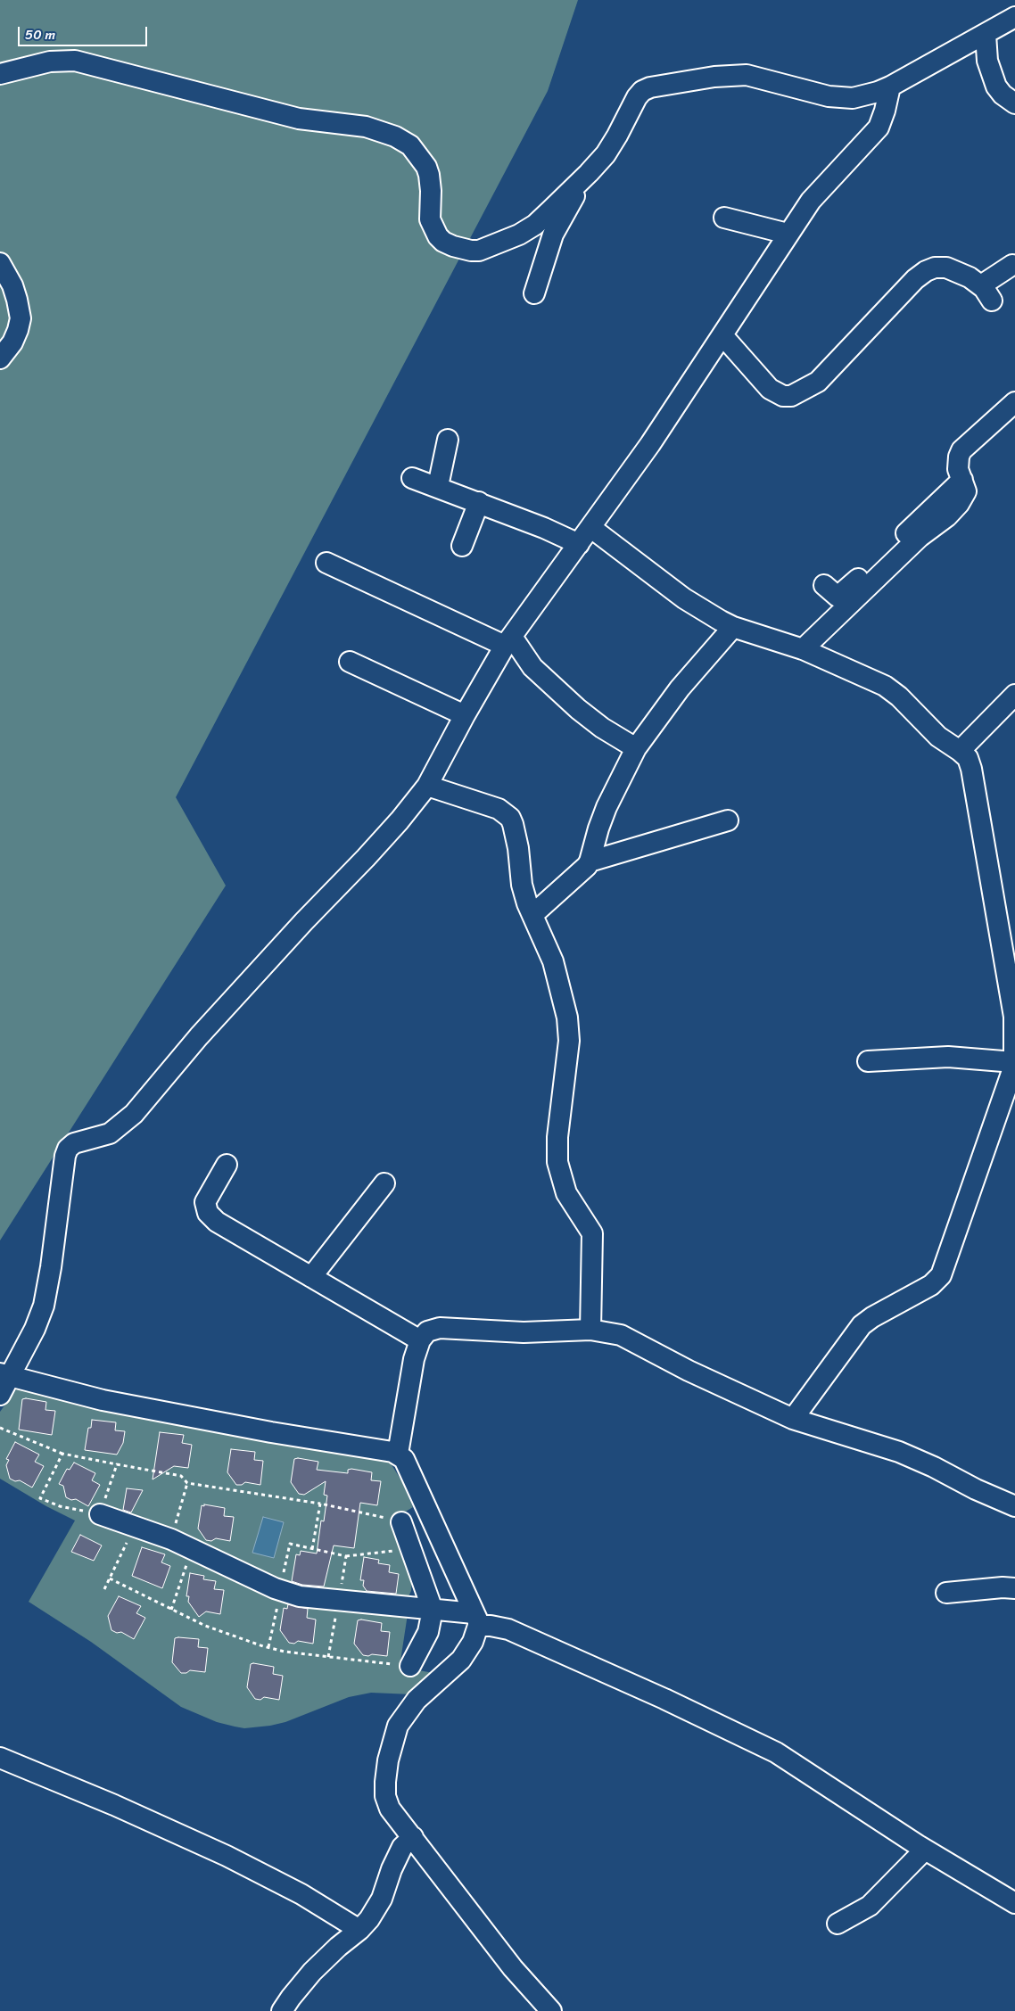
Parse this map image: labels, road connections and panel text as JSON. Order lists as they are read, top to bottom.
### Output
{
  "scale_bar": "50 m"
}
